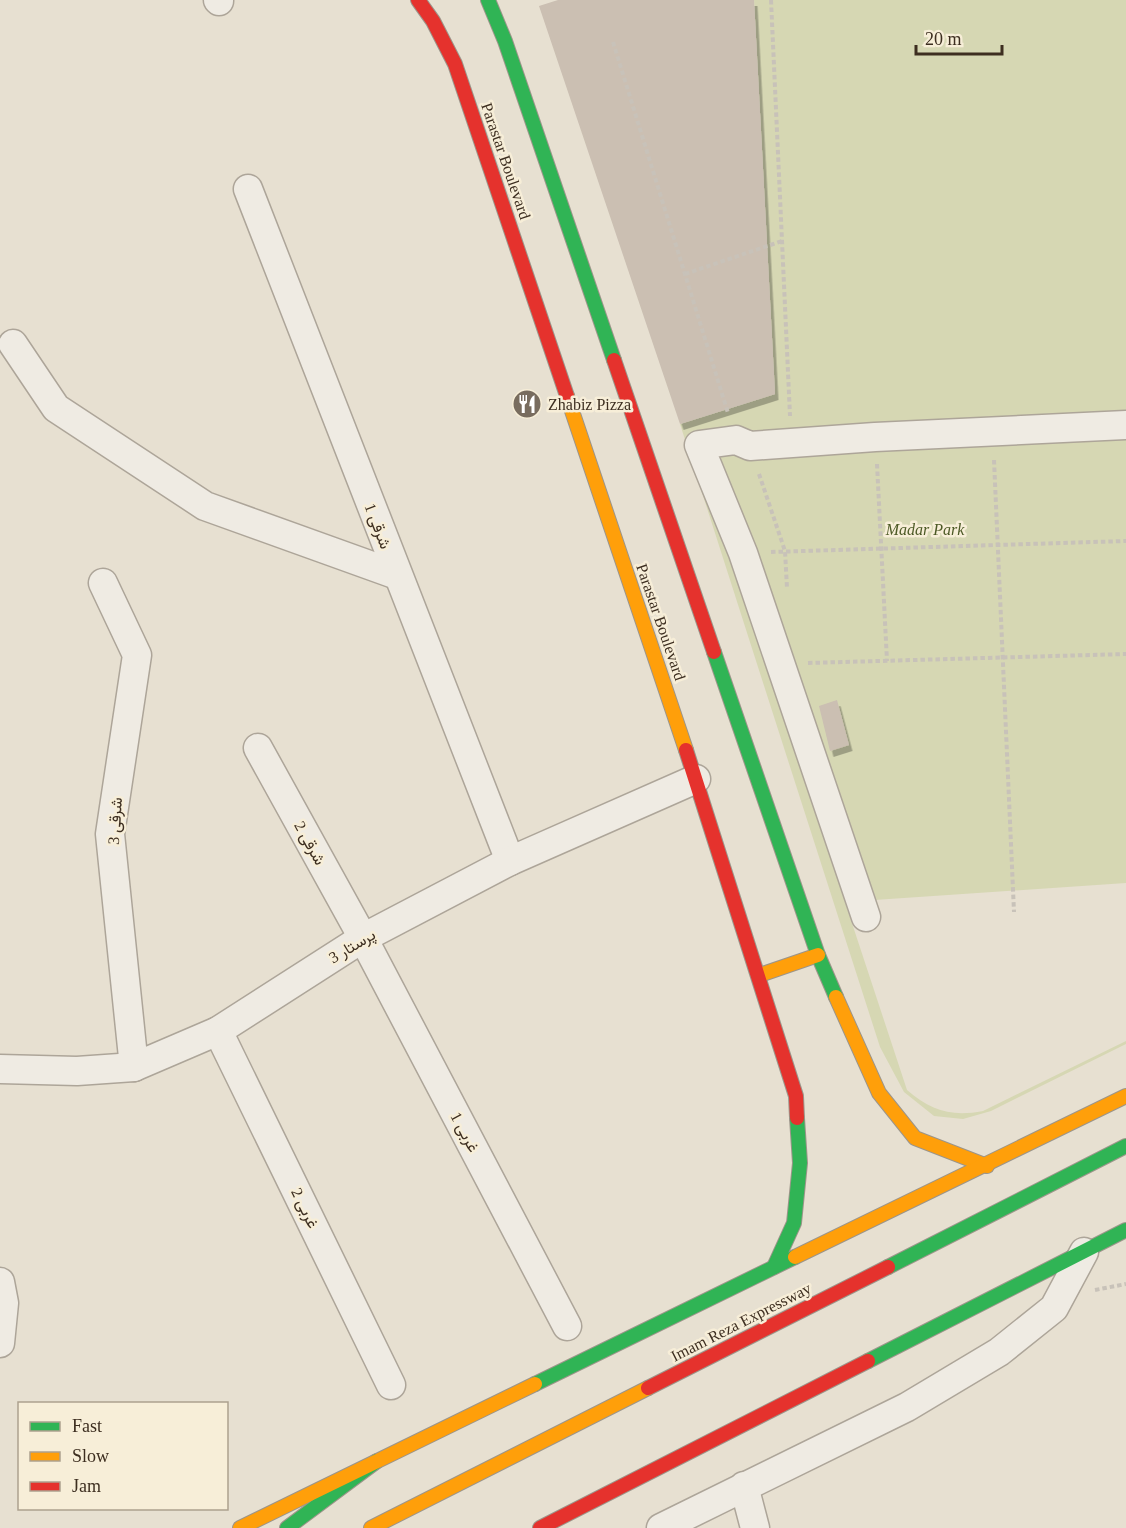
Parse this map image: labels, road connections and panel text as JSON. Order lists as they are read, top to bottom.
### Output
{
  "streets": {
    "main road": ["Parastar Boulevard", "Imam Reza Expressway"],
    "street": [
      "شرقی 1",
      "شرقی 3",
      "شرقی 2",
      "پرستار 3",
      "غربی 1",
      "غربی 2"
    ]
  },
  "crossings": [
    ["Parastar Boulevard", "پرستار 3"],
    ["شرقی 1", "پرستار 3"],
    ["شرقی 3", "پرستار 3"],
    ["شرقی 2", "پرستار 3"],
    ["شرقی 2", "غربی 1"],
    ["پرستار 3", "غربی 1"],
    ["پرستار 3", "غربی 2"]
  ],
  "parks": ["Madar Park"],
  "places": {
    "restaurant": ["Zhabiz Pizza"]
  },
  "legend": ["Fast", "Slow", "Jam"],
  "scale_bar": "20 m"
}
